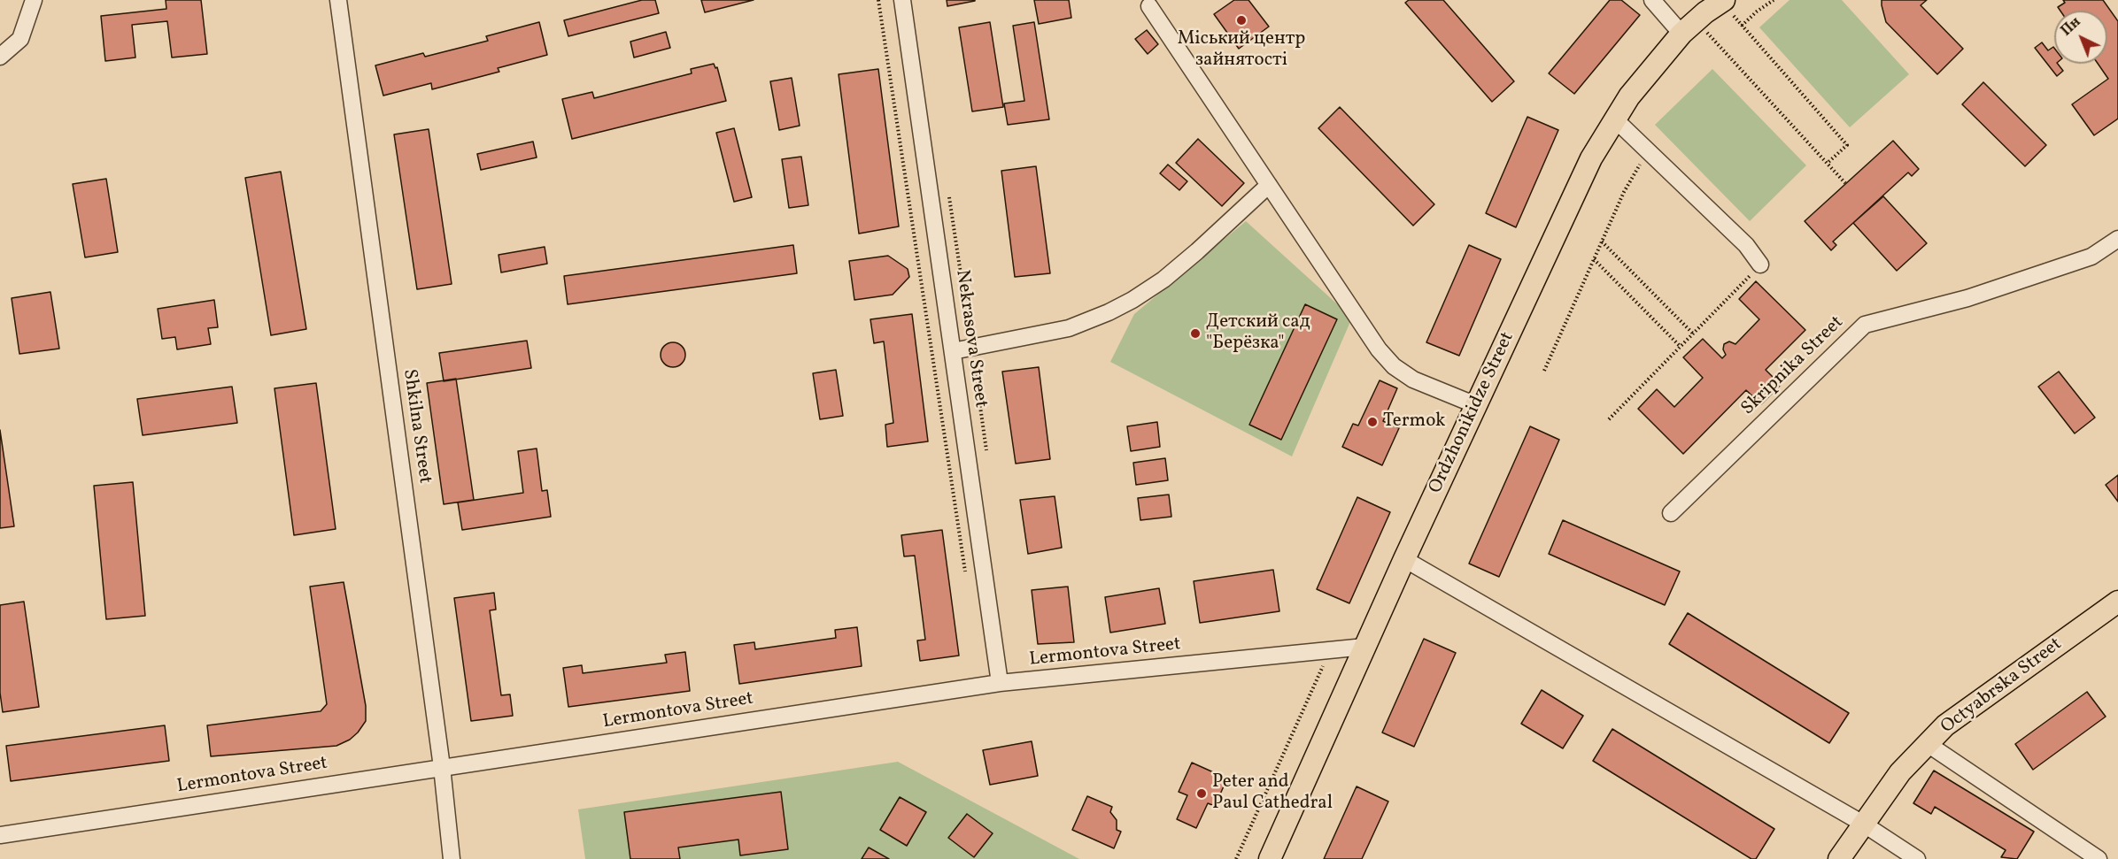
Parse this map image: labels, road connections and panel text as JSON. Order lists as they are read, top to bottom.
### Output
{
  "streets": {
    "main road": ["Ordzhonikidze Street", "Octyabrska Street"],
    "street": [
      "Nekrasova Street",
      "Skripnika Street",
      "Shkilna Street",
      "Lermontova Street"
    ]
  },
  "crossings": [
    ["Nekrasova Street", "Lermontova Street"],
    ["Ordzhonikidze Street", "Lermontova Street"],
    ["Shkilna Street", "Lermontova Street"]
  ],
  "places": [
    "Міський центр зайнятості",
    "Детский сад \"Берёзка\"",
    "Termok",
    "Peter and Paul Cathedral"
  ],
  "north": "top left"
}
